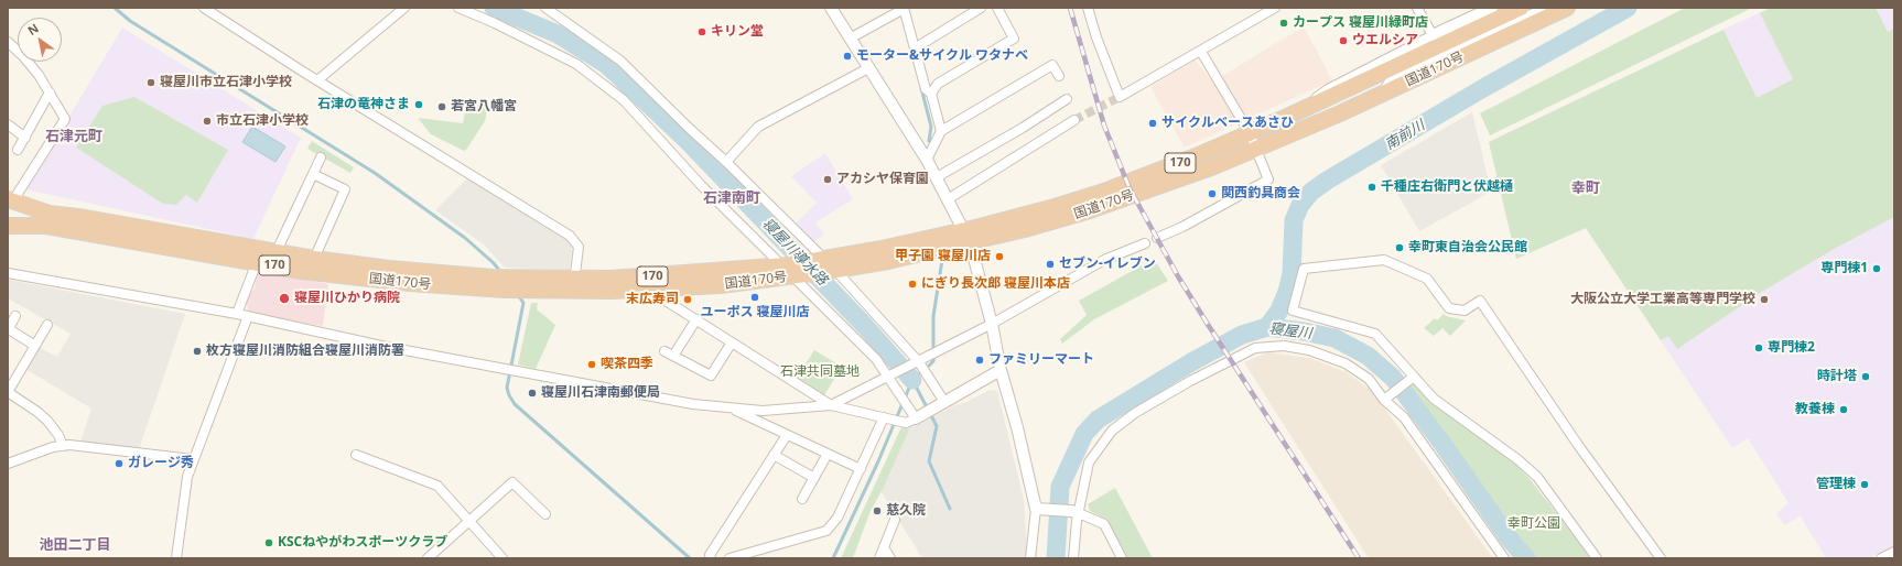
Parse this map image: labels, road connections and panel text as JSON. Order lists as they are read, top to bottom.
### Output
{
  "streets": {
    "highway": ["国道170号", "170"]
  },
  "districts": [
    "石津元町",
    "幸町",
    "石津南町",
    "池田二丁目"
  ],
  "water": ["南前川", "寝屋川導水路", "寝屋川"],
  "parks": ["石津共同墓地", "幸町公園"],
  "places": [
    "カープス 寝屋川緑町店",
    "キリン堂",
    "ウエルシア",
    "モーター&サイクル ワタナベ",
    "寝屋川市立石津小学校",
    "石津の竜神さま",
    "若宮八幡宮",
    "市立石津小学校",
    "サイクルベースあさひ",
    "アカシヤ保育園",
    "千種庄右衛門と伏越樋",
    "関西釣具商会",
    "幸町東自治会公民館",
    "甲子園 寝屋川店",
    "セブン-イレブン",
    "専門棟1",
    "にぎり長次郎 寝屋川本店",
    "ユーポス 寝屋川店",
    "寝屋川ひかり病院",
    "末広寿司",
    "大阪公立大学工業高等専門学校",
    "専門棟2",
    "枚方寝屋川消防組合寝屋川消防署",
    "ファミリーマート",
    "喫茶四季",
    "時計塔",
    "寝屋川石津南郵便局",
    "教養棟",
    "ガレージ秀",
    "管理棟",
    "慈久院",
    "KSCねやがわスポーツクラブ"
  ],
  "north": "top left"
}
